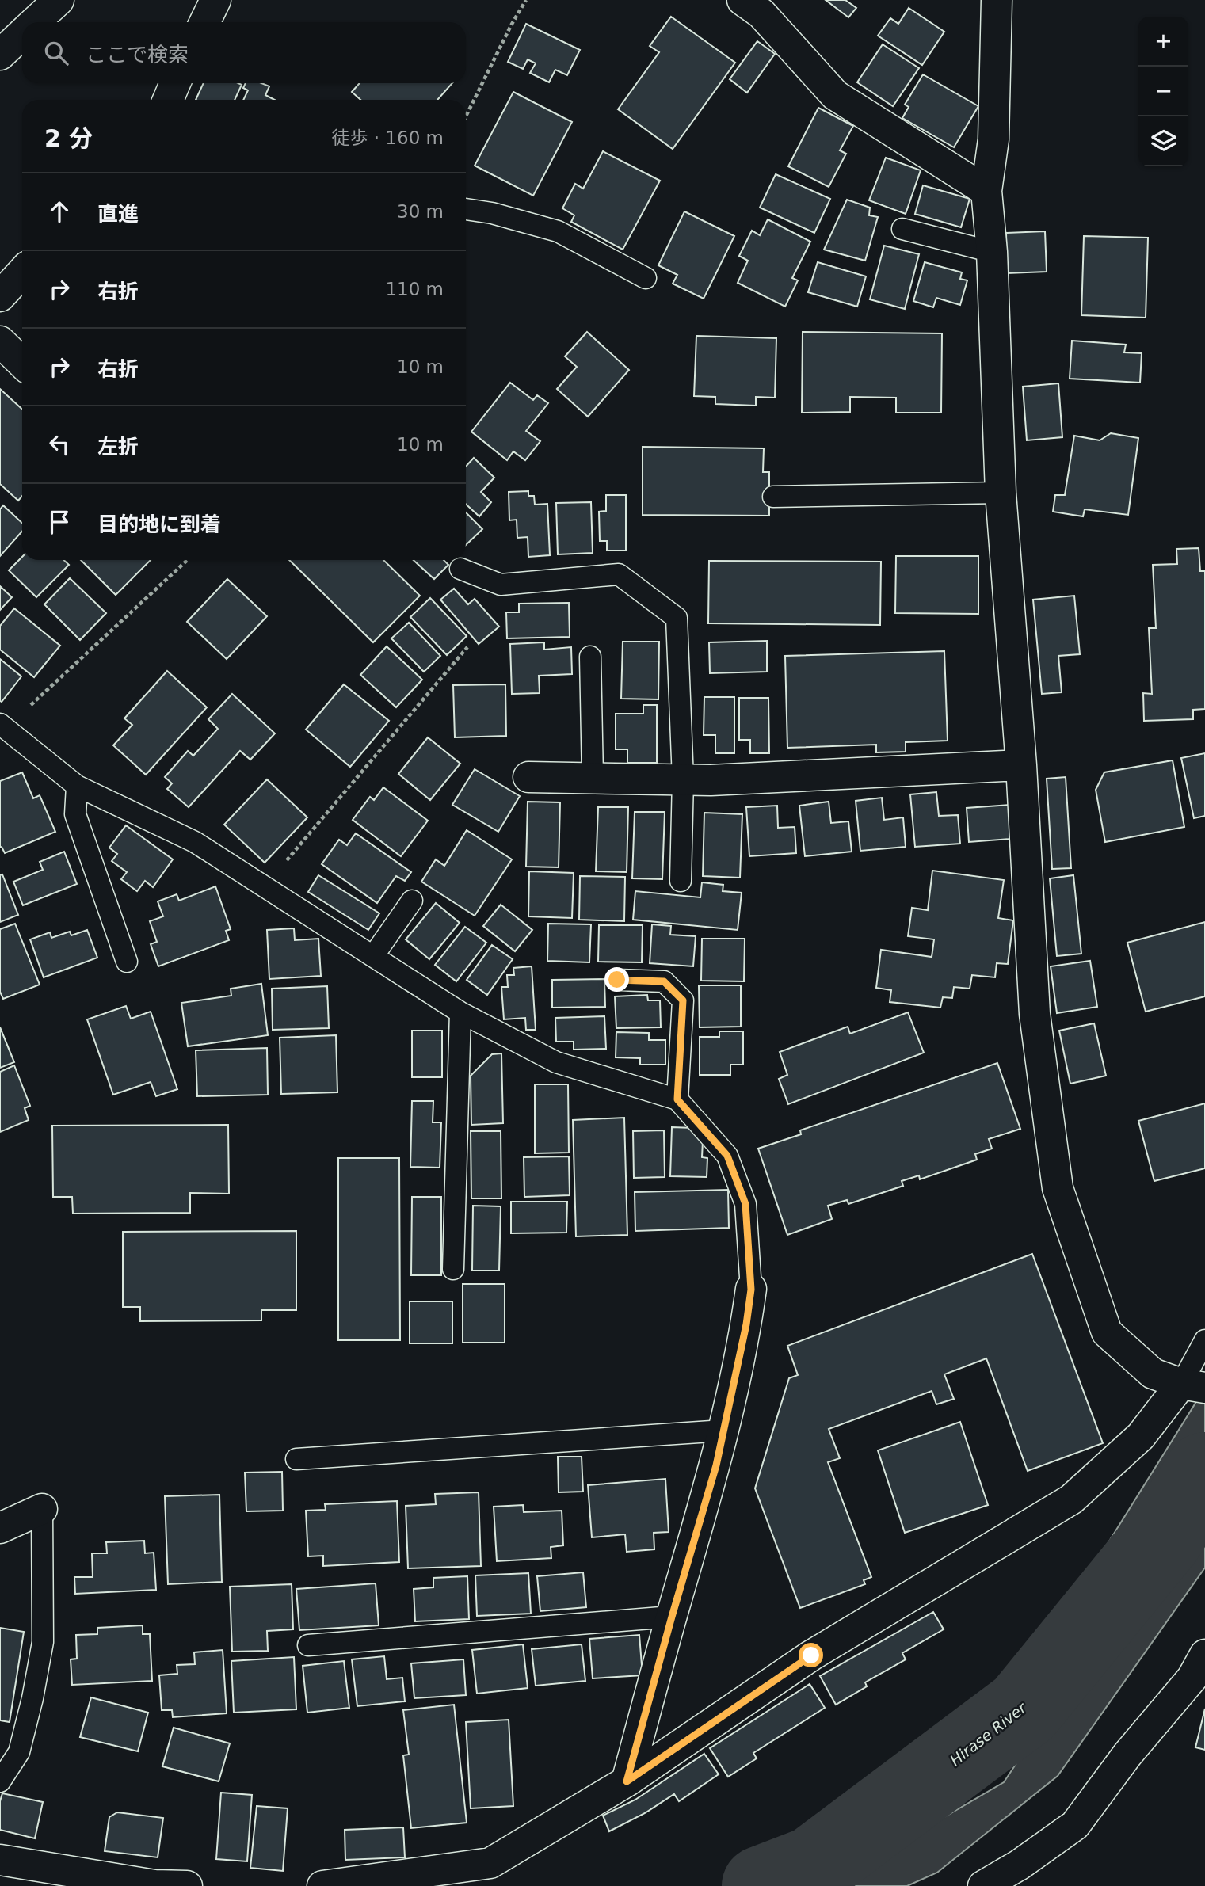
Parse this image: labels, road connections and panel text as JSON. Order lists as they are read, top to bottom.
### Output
{
  "water": ["Hirase River"],
  "page": {
    "map_buttons": ["+", "−"],
    "search": "ここで検索",
    "heading": ["2 分", "徒歩 · 160 m"],
    "list": [
      ["直進", "30 m"],
      ["右折", "110 m"],
      ["右折", "10 m"],
      ["左折", "10 m"],
      "目的地に到着"
    ]
  }
}
